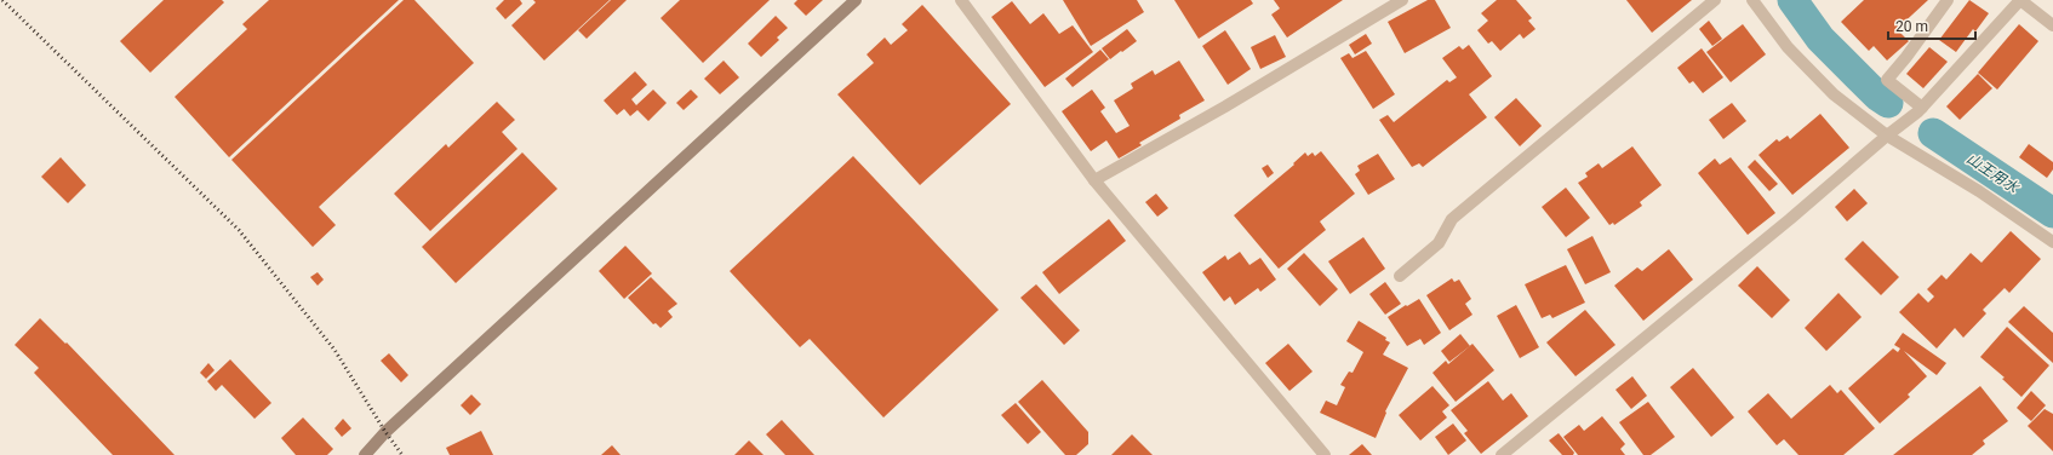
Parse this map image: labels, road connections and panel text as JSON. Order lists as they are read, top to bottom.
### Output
{
  "water": ["山王用水"],
  "scale_bar": "20 m"
}
